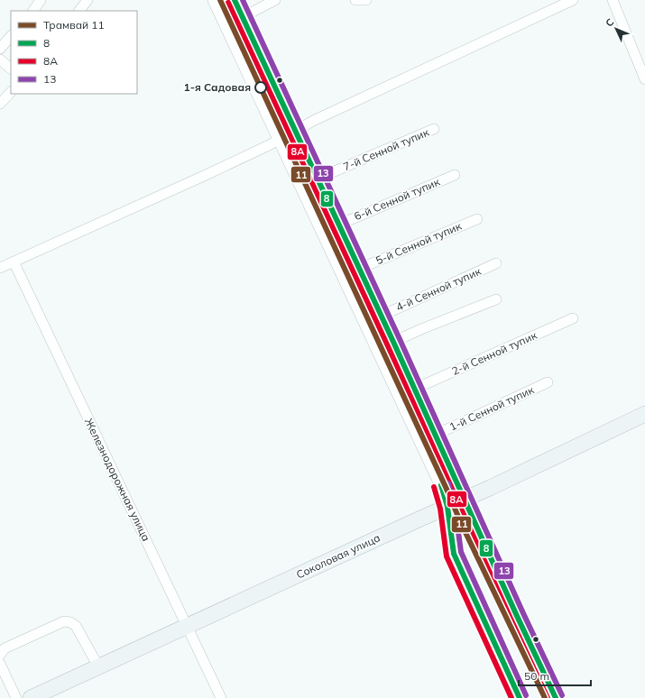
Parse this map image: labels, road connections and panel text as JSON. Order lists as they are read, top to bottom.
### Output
{
  "streets": {
    "main road": ["Соколовая улица"],
    "street": [
      "7-й Сенной тупик",
      "6-й Сенной тупик",
      "5-й Сенной тупик",
      "4-й Сенной тупик",
      "2-й Сенной тупик",
      "1-й Сенной тупик",
      "Железнодорожная улица"
    ]
  },
  "crossings": [
    ["Железнодорожная улица", "Соколовая улица"]
  ],
  "places": ["1-я Садовая"],
  "lines": [
    "tram line 11",
    "transit line 8",
    "transit line 13",
    "transit line 8А"
  ],
  "legend": [
    "Трамвай 11",
    "8",
    "8А",
    "13"
  ],
  "scale_bar": "50 m",
  "north": "top left"
}
